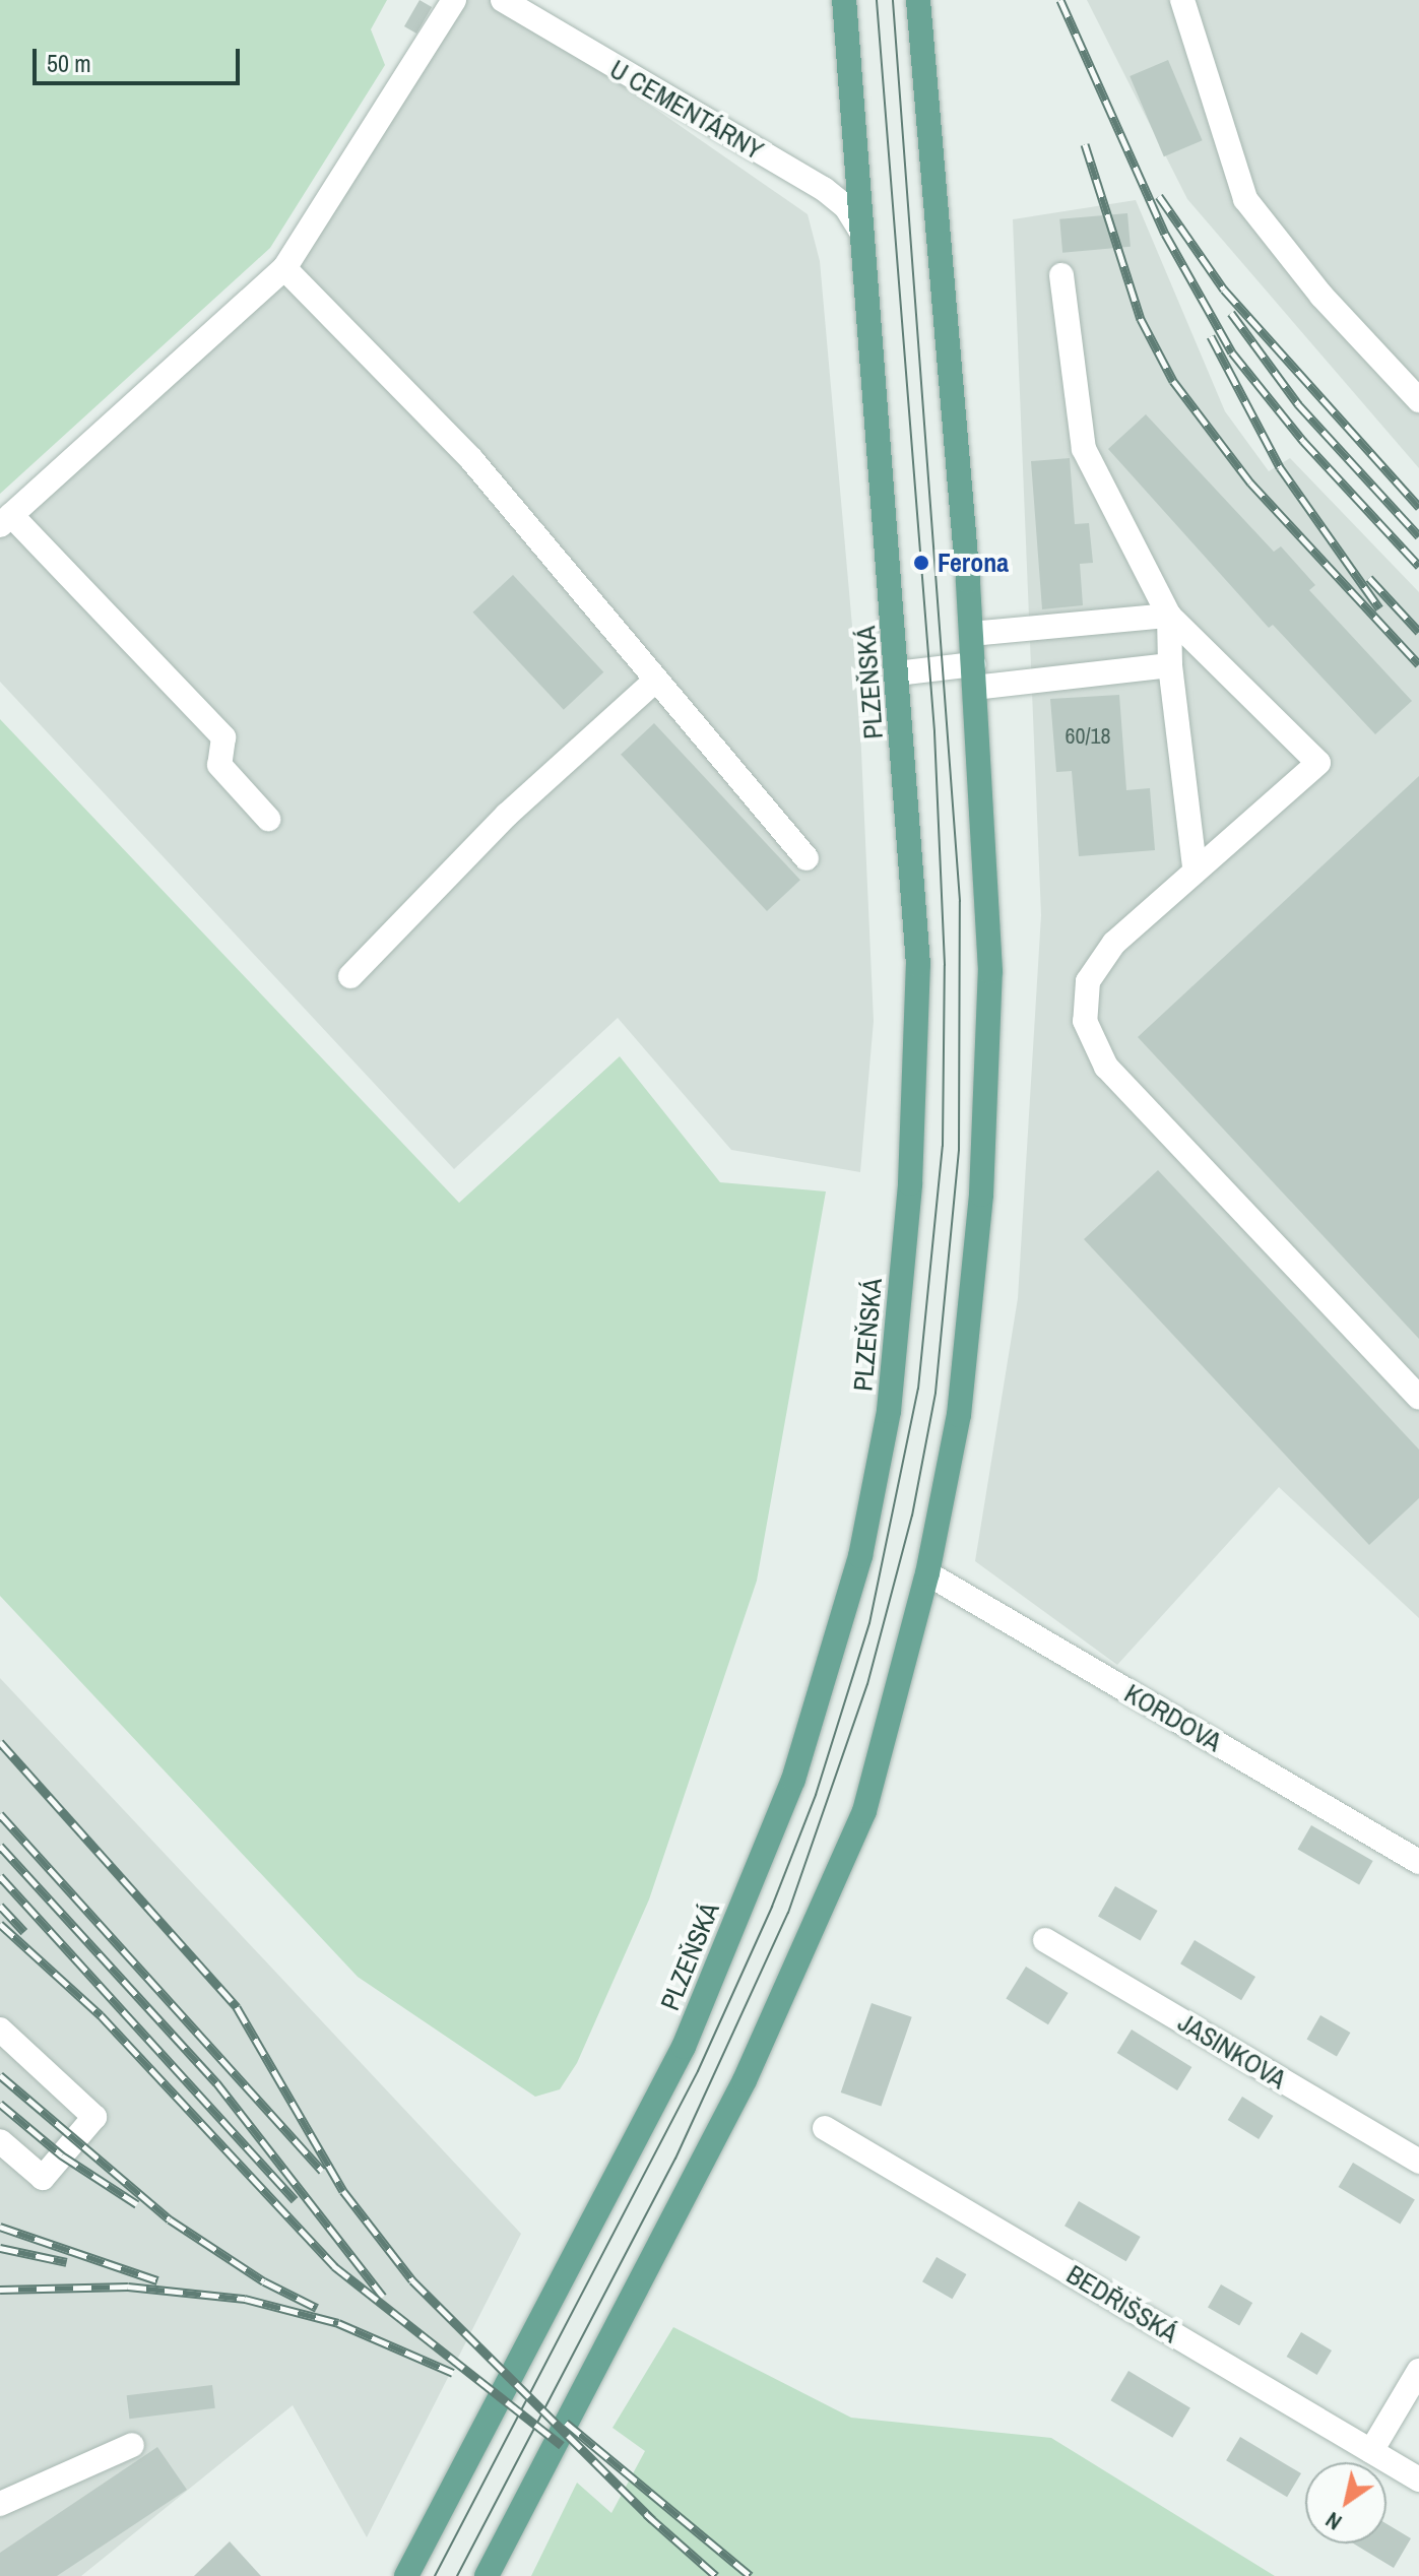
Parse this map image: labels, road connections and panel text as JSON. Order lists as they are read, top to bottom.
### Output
{
  "streets": {
    "main road": ["PLZEŇSKÁ"],
    "street": [
      "U CEMENTÁRNY",
      "KORDOVA",
      "JASINKOVA",
      "BEDŘIŠSKÁ"
    ]
  },
  "crossings": [
    ["U CEMENTÁRNY", "PLZEŇSKÁ"]
  ],
  "places": ["Ferona"],
  "house_numbers": ["60/18"],
  "scale_bar": "50 m",
  "north": "bottom left"
}
